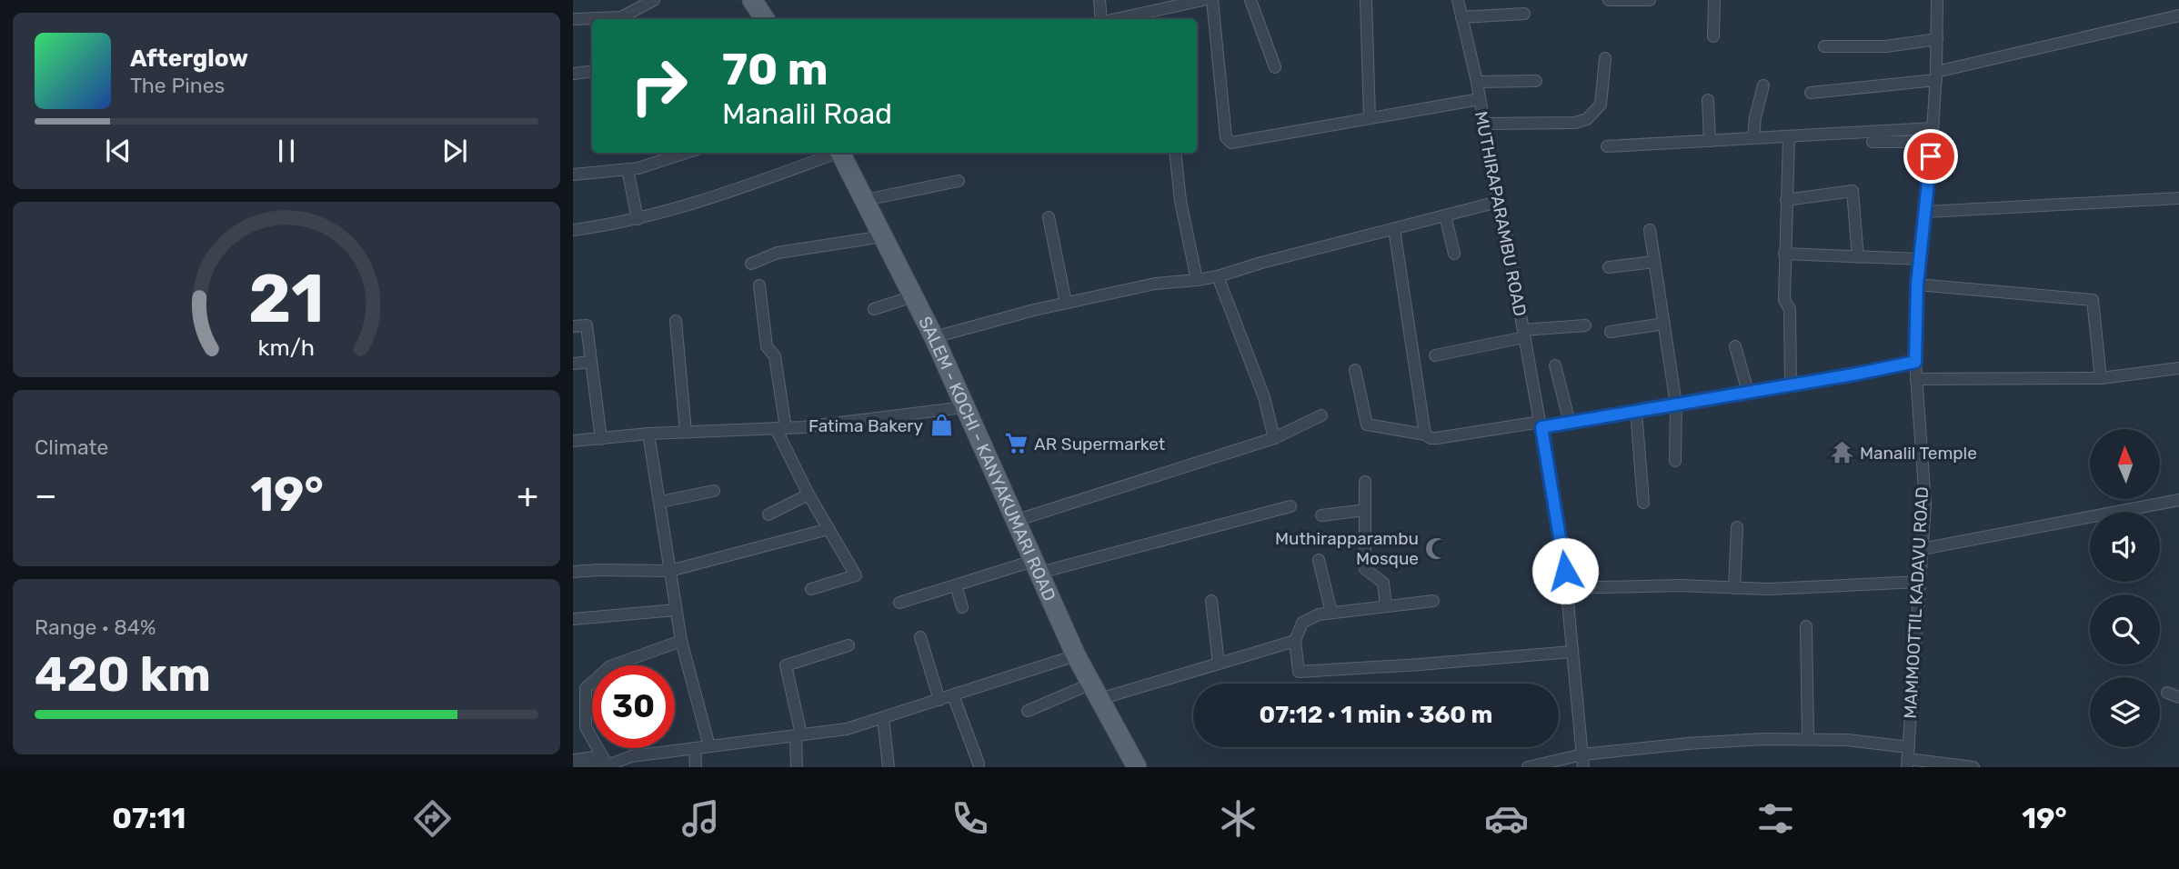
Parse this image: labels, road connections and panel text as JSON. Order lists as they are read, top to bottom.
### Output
{
  "streets": {
    "main road": ["SALEM - KOCHI - KANYAKUMARI ROAD"],
    "street": ["MUTHIRAPARAMBU ROAD", "MAMMOOTTIL KADAVU ROAD"]
  },
  "places": {
    "shop": ["Fatima Bakery"],
    "supermarket": ["AR Supermarket"],
    "temple": ["Manalil Temple"],
    "mosque": ["Muthirapparambu Mosque"]
  },
  "north": "top",
  "page": {
    "turn": ["70 m", "Manalil Road"],
    "song": ["Afterglow", "The Pines"],
    "tile": [
      "Climate",
      ["Range · 84%", "420 km"]
    ],
    "heat": ["−", "19°", "+"],
    "limit": "30",
    "trip": "07:12 · 1 min · 360 m",
    "tabs": ["07:11", "19°"],
    "gauge": ["21", "km/h"]
  }
}
